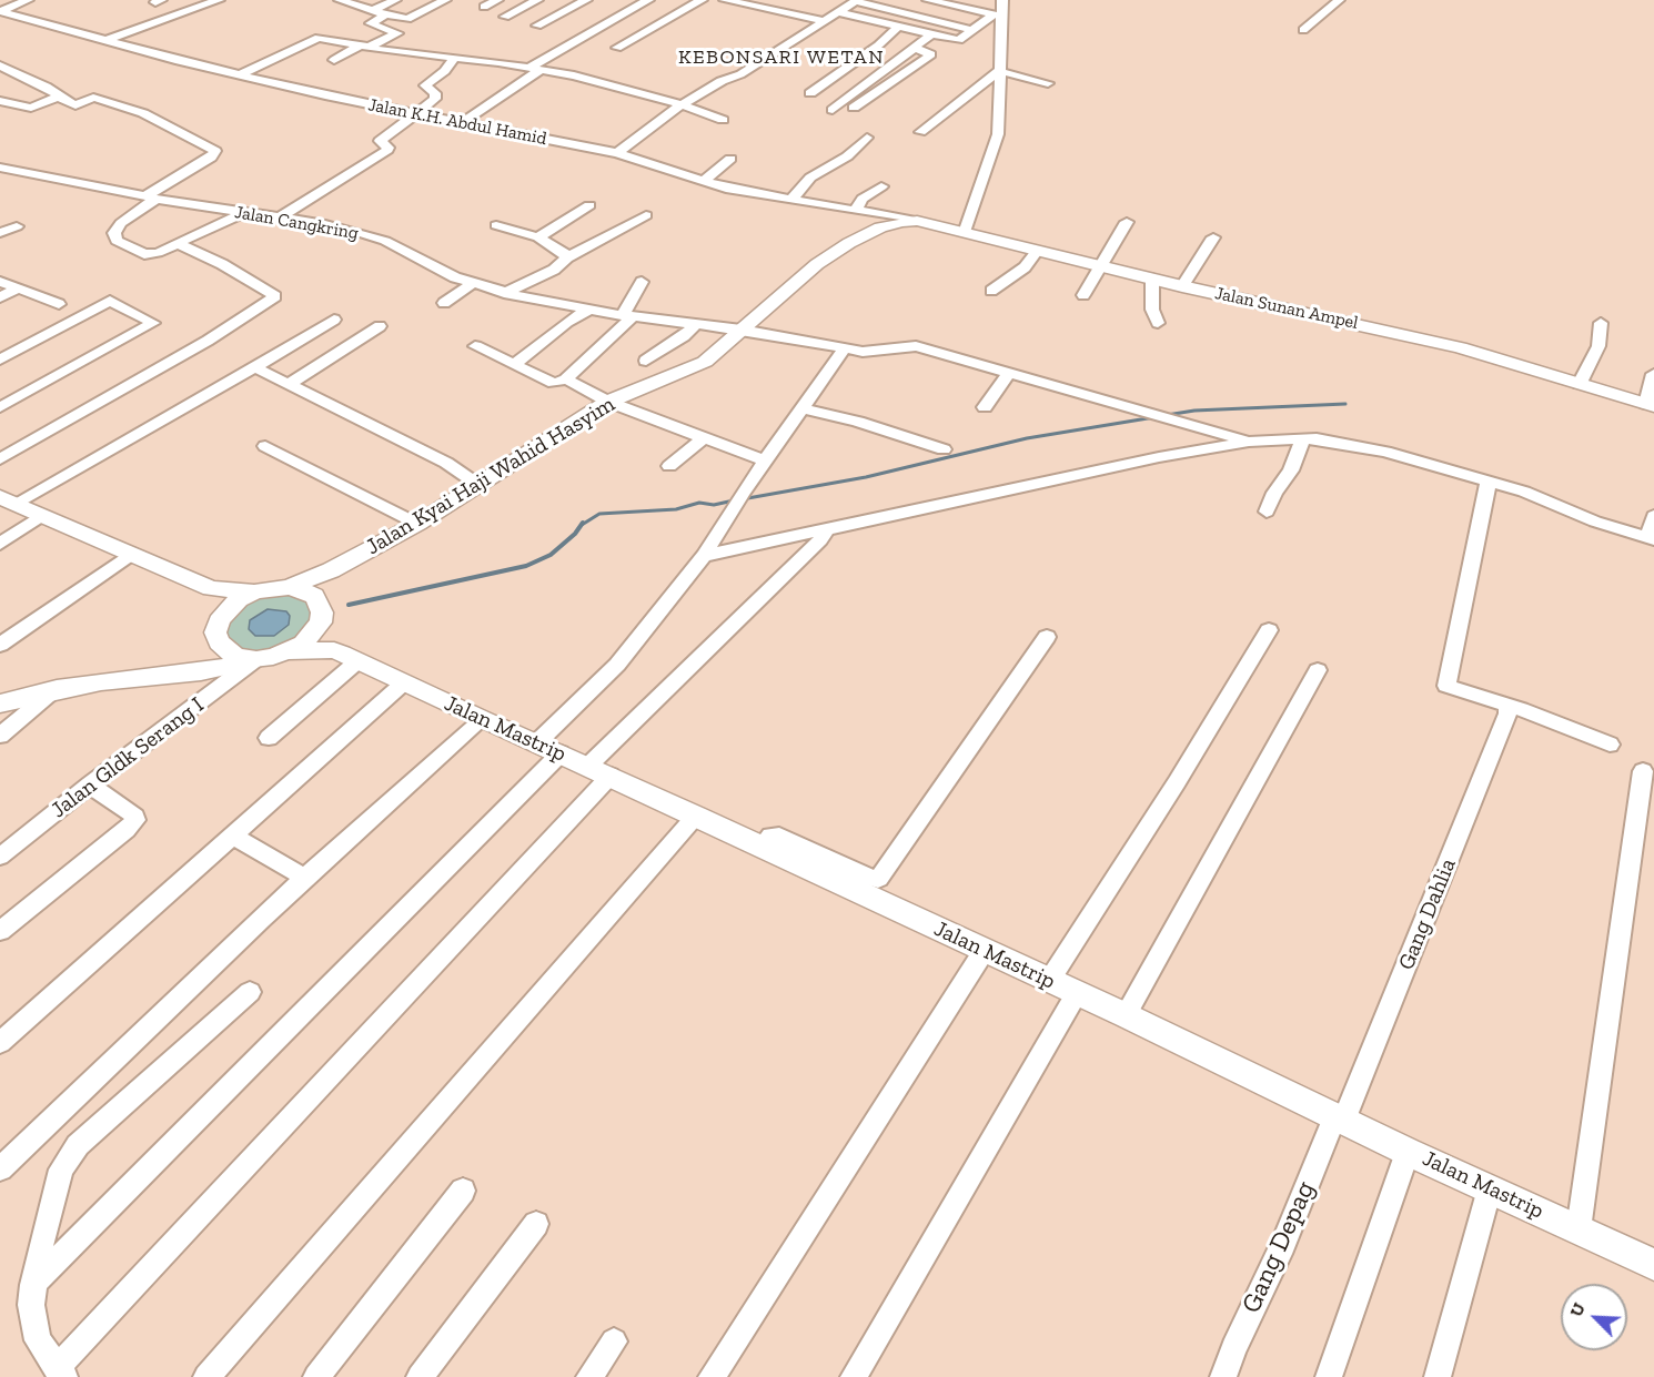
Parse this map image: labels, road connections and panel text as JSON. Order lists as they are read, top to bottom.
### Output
{
  "streets": {
    "main road": ["Jalan Sunan Ampel", "Jalan Kyai Haji Wahid Hasyim", "Jalan Mastrip"],
    "street": [
      "Jalan K.H. Abdul Hamid",
      "Jalan Cangkring",
      "Jalan Gldk Serang I",
      "Gang Dahlia",
      "Gang Depag"
    ]
  },
  "crossings": [
    ["Jalan K.H. Abdul Hamid", "Jalan Kyai Haji Wahid Hasyim"],
    ["Jalan Cangkring", "Jalan Kyai Haji Wahid Hasyim"],
    ["Jalan Sunan Ampel", "Jalan Kyai Haji Wahid Hasyim"],
    ["Jalan Kyai Haji Wahid Hasyim", "Jalan Mastrip"],
    ["Jalan Kyai Haji Wahid Hasyim", "Jalan Gldk Serang I"],
    ["Jalan Mastrip", "Jalan Gldk Serang I"],
    ["Jalan Mastrip", "Gang Dahlia"],
    ["Jalan Mastrip", "Gang Depag"],
    ["Gang Dahlia", "Gang Depag"]
  ],
  "districts": ["KEBONSARI WETAN"],
  "north": "top left"
}
